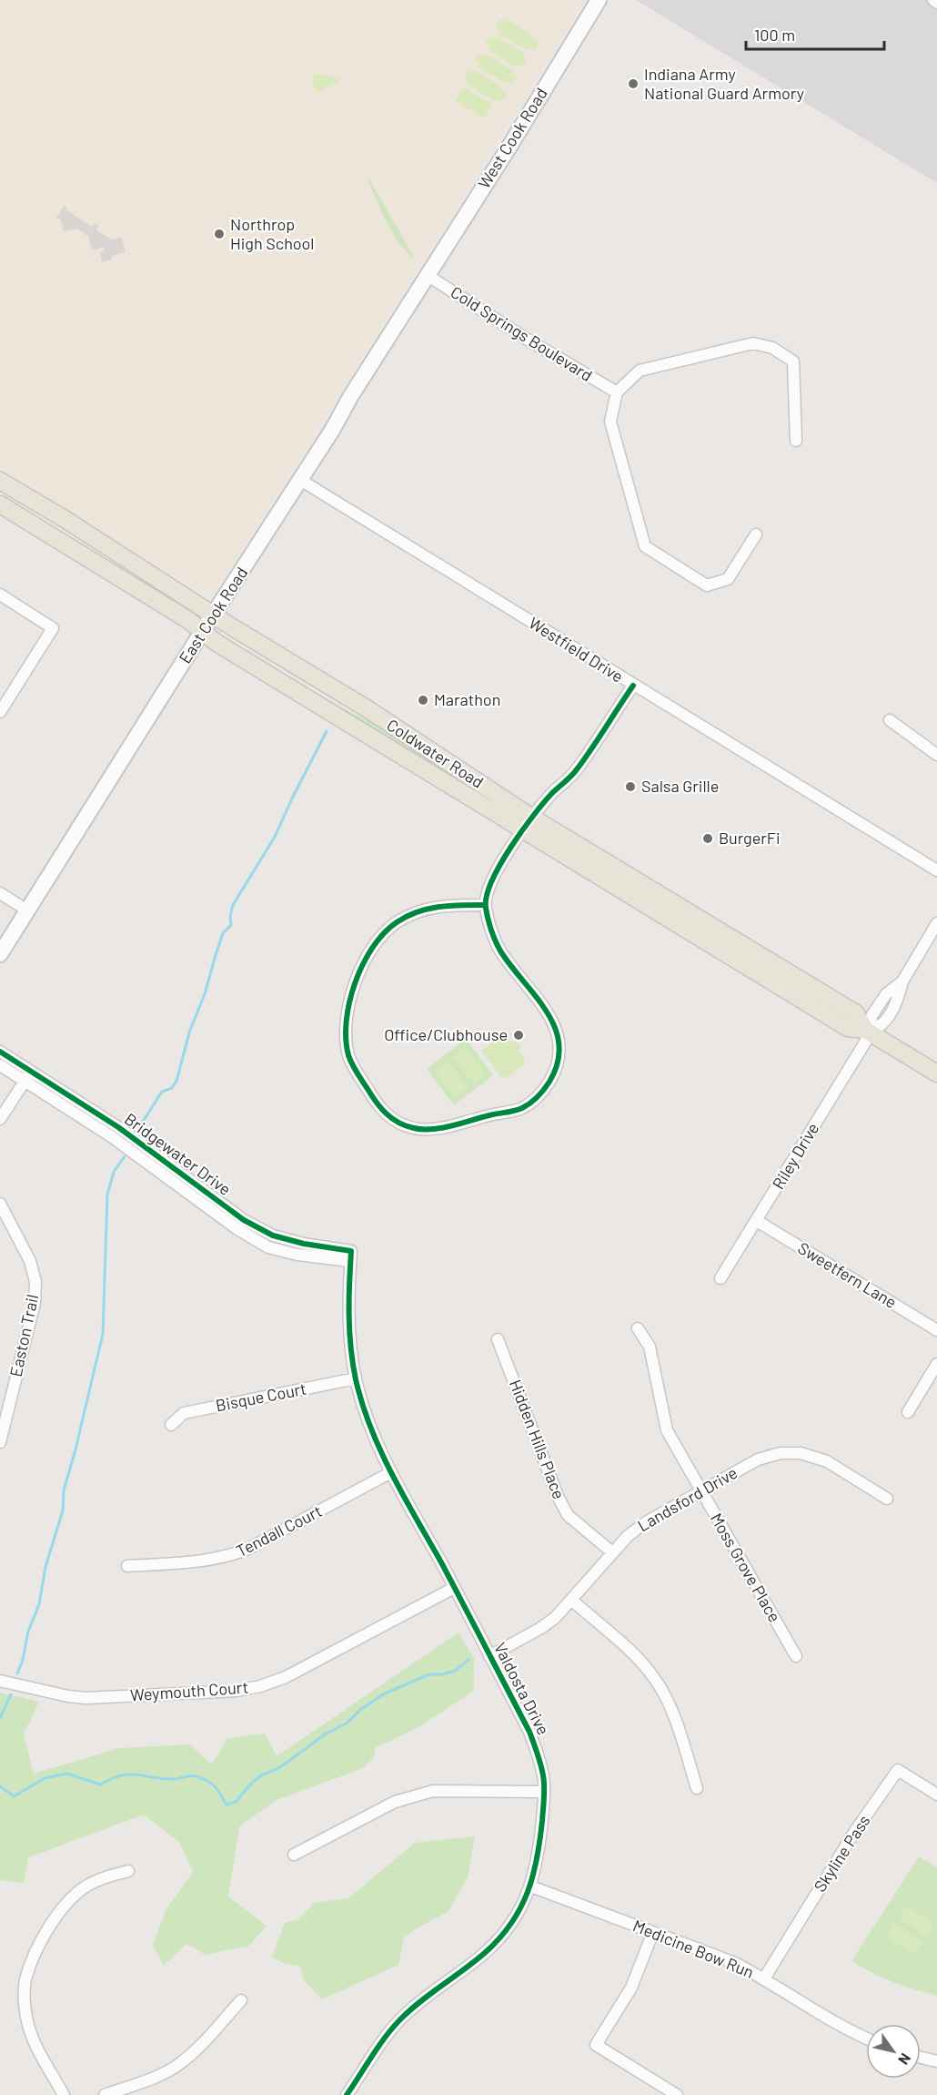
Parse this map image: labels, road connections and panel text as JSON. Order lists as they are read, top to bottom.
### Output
{
  "streets": {
    "main road": ["West Cook Road", "East Cook Road", "Coldwater Road"],
    "street": [
      "Cold Springs Boulevard",
      "Westfield Drive",
      "Bridgewater Drive",
      "Riley Drive",
      "Sweetfern Lane",
      "Easton Trail",
      "Bisque Court",
      "Hidden Hills Place",
      "Landsford Drive",
      "Tendall Court",
      "Moss Grove Place",
      "Valdosta Drive",
      "Weymouth Court",
      "Skyline Pass",
      "Medicine Bow Run"
    ]
  },
  "crossings": [
    ["West Cook Road", "Cold Springs Boulevard"],
    ["West Cook Road", "East Cook Road"],
    ["Cold Springs Boulevard", "East Cook Road"],
    ["East Cook Road", "Westfield Drive"],
    ["East Cook Road", "Coldwater Road"],
    ["Coldwater Road", "Riley Drive"],
    ["Bridgewater Drive", "Valdosta Drive"],
    ["Riley Drive", "Sweetfern Lane"],
    ["Bisque Court", "Valdosta Drive"],
    ["Hidden Hills Place", "Landsford Drive"],
    ["Landsford Drive", "Moss Grove Place"],
    ["Landsford Drive", "Valdosta Drive"],
    ["Tendall Court", "Valdosta Drive"],
    ["Valdosta Drive", "Weymouth Court"],
    ["Valdosta Drive", "Medicine Bow Run"],
    ["Skyline Pass", "Medicine Bow Run"]
  ],
  "places": [
    "Indiana Army National Guard Armory",
    "Northrop High School",
    "Marathon",
    "Salsa Grille",
    "BurgerFi",
    "Office/Clubhouse"
  ],
  "scale_bar": "100 m",
  "north": "bottom right"
}
